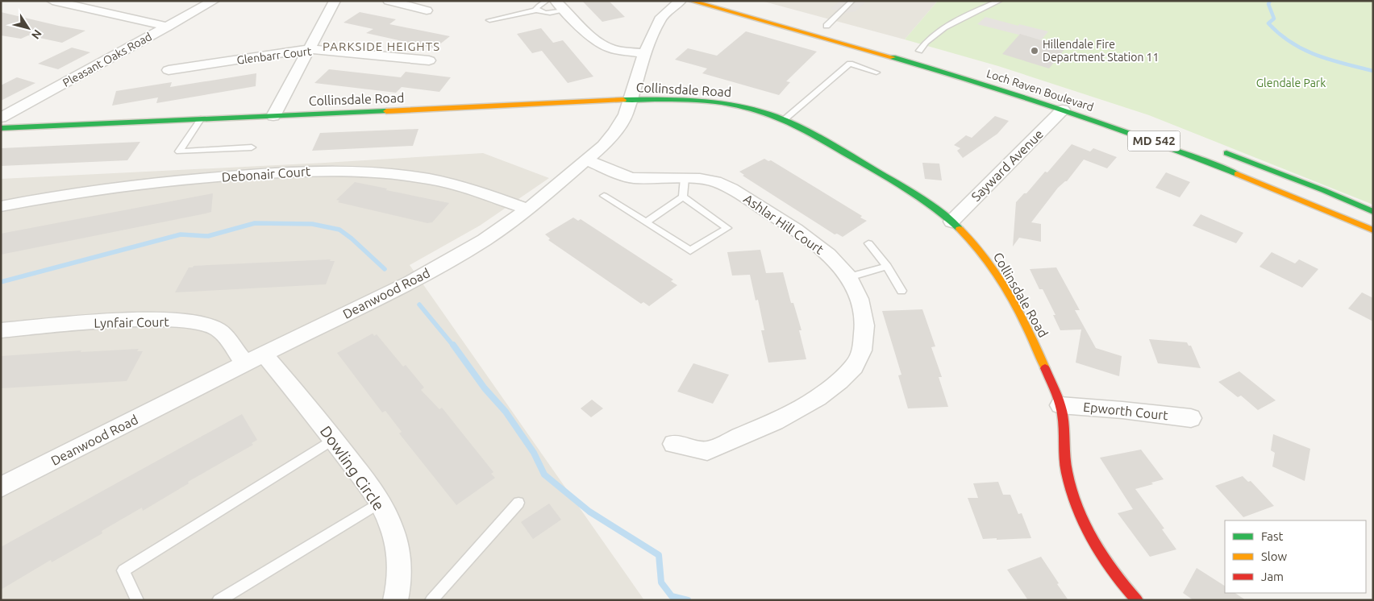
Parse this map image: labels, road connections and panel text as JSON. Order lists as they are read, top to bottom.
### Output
{
  "streets": {
    "street": [
      "Glenbarr Court",
      "Pleasant Oaks Road",
      "Collinsdale Road",
      "Loch Raven Boulevard",
      "MD 542",
      "Sayward Avenue",
      "Debonair Court",
      "Ashlar Hill Court",
      "Deanwood Road",
      "Lynfair Court",
      "Epworth Court",
      "Dowling Circle"
    ]
  },
  "crossings": [
    ["Collinsdale Road", "Sayward Avenue"],
    ["Collinsdale Road", "Deanwood Road"],
    ["Collinsdale Road", "Epworth Court"],
    ["Loch Raven Boulevard", "Sayward Avenue"],
    ["Debonair Court", "Deanwood Road"],
    ["Ashlar Hill Court", "Deanwood Road"],
    ["Deanwood Road", "Lynfair Court"],
    ["Deanwood Road", "Dowling Circle"],
    ["Lynfair Court", "Dowling Circle"]
  ],
  "districts": ["PARKSIDE HEIGHTS"],
  "parks": ["Glendale Park"],
  "places": ["Hillendale Fire Department Station 11"],
  "legend": ["Fast", "Slow", "Jam"],
  "north": "bottom right"
}
